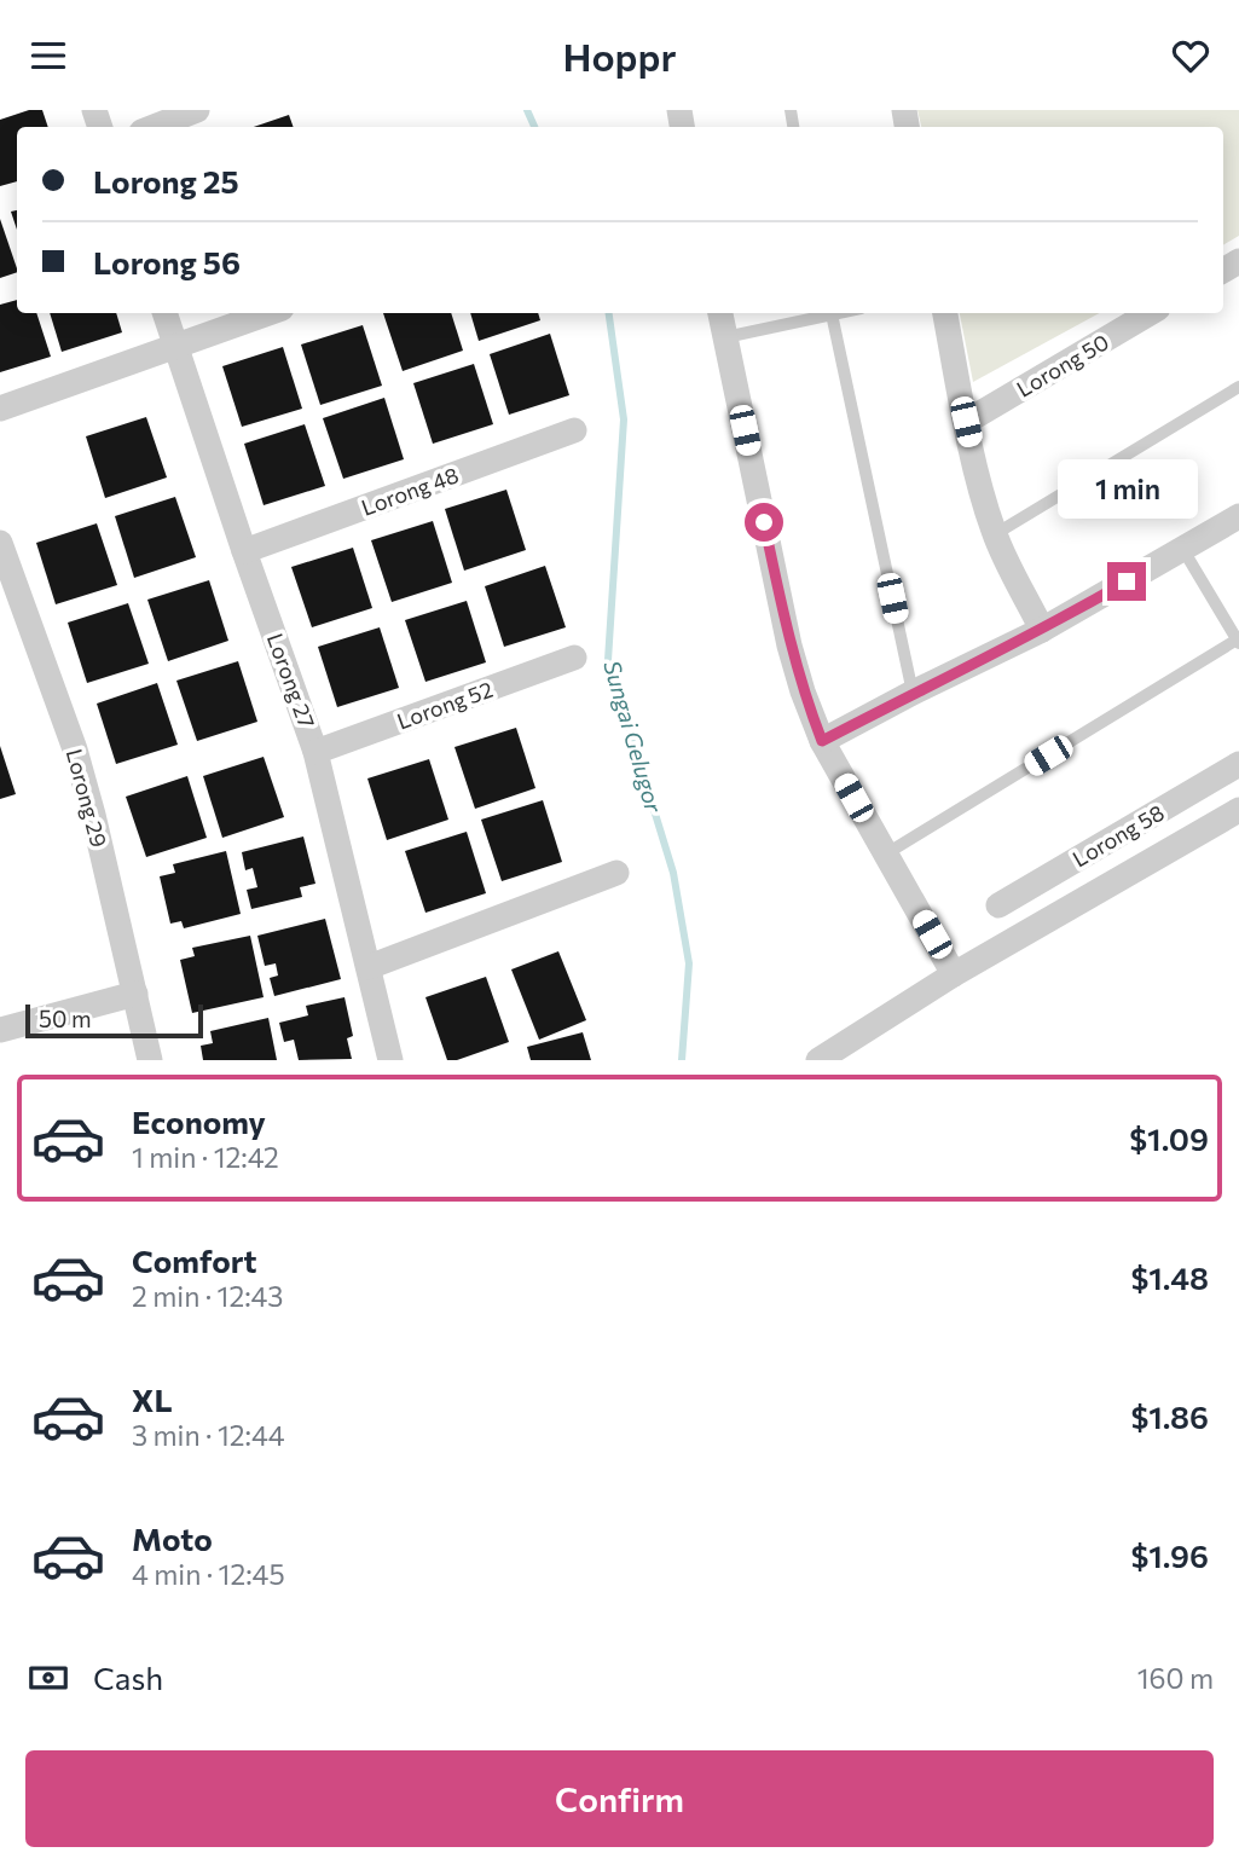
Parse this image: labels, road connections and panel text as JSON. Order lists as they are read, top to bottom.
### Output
{
  "streets": {
    "street": [
      "Lorong 50",
      "Lorong 48",
      "Lorong 27",
      "Lorong 52",
      "Lorong 29",
      "Lorong 58"
    ]
  },
  "crossings": [
    ["Lorong 48", "Lorong 27"],
    ["Lorong 27", "Lorong 52"]
  ],
  "water": ["Sungai Gelugor"],
  "scale_bar": "50 m",
  "page": {
    "header": "Hoppr",
    "banner": ["Lorong 25", "Lorong 56"],
    "bubble": "1 min",
    "scale": "50 m",
    "list": [
      {
        "name": "Economy",
        "note": "1 min · 12:42",
        "value": "$1.09"
      },
      {
        "name": "Comfort",
        "note": "2 min · 12:43",
        "value": "$1.48"
      },
      {
        "name": "XL",
        "note": "3 min · 12:44",
        "value": "$1.86"
      },
      {
        "name": "Moto",
        "note": "4 min · 12:45",
        "value": "$1.96"
      }
    ],
    "pay": ["Cash", "160 m"],
    "buttons": "Confirm"
  }
}
